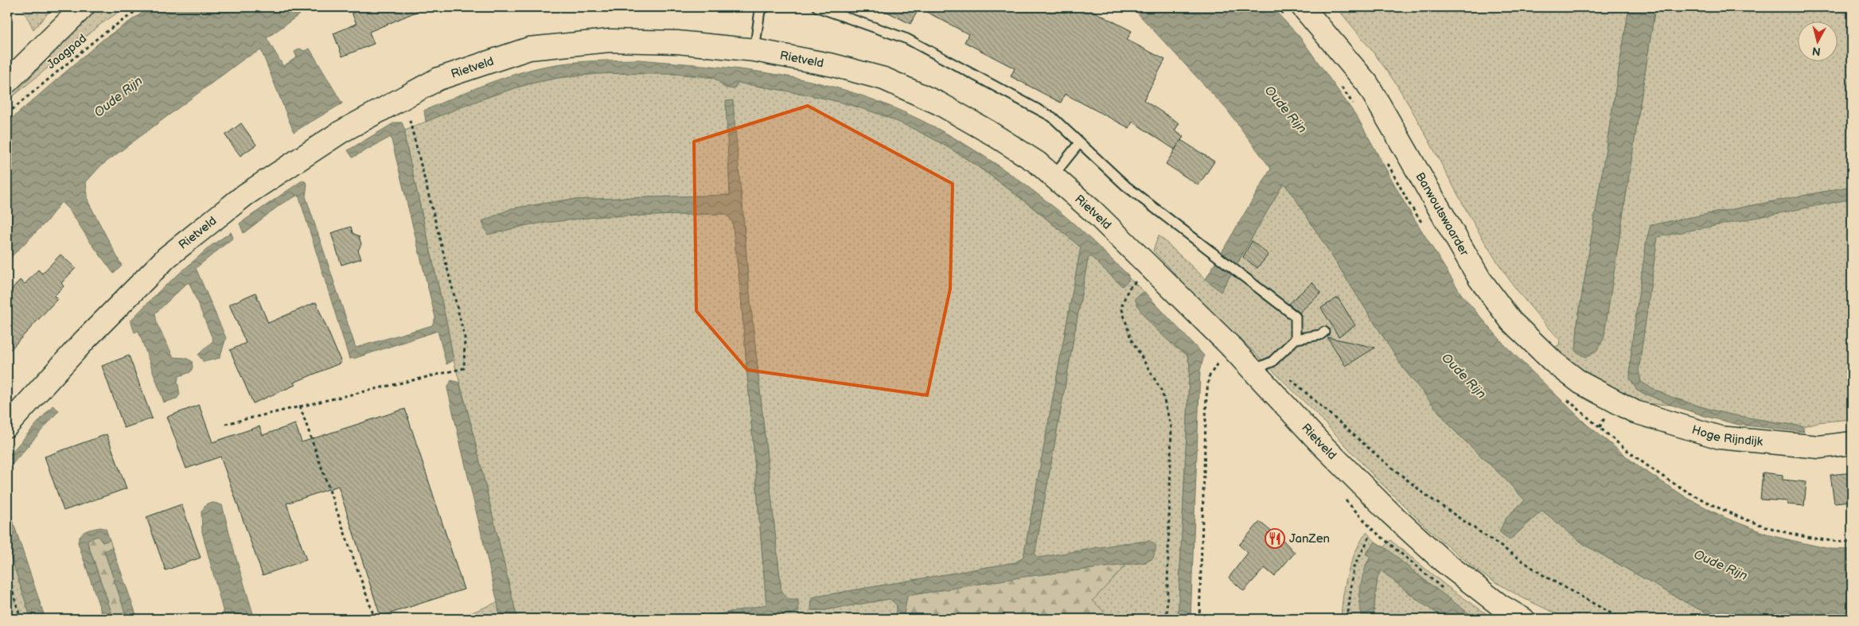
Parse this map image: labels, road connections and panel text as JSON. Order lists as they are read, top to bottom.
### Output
{
  "streets": {
    "main road": ["Rietveld", "Barwoutswaarder", "Hoge Rijndijk"],
    "path": ["Jaagpad"]
  },
  "crossings": [
    ["Barwoutswaarder", "Hoge Rijndijk"]
  ],
  "water": ["Oude Rijn"],
  "places": {
    "restaurant": ["JanZen"]
  },
  "north": "bottom"
}
